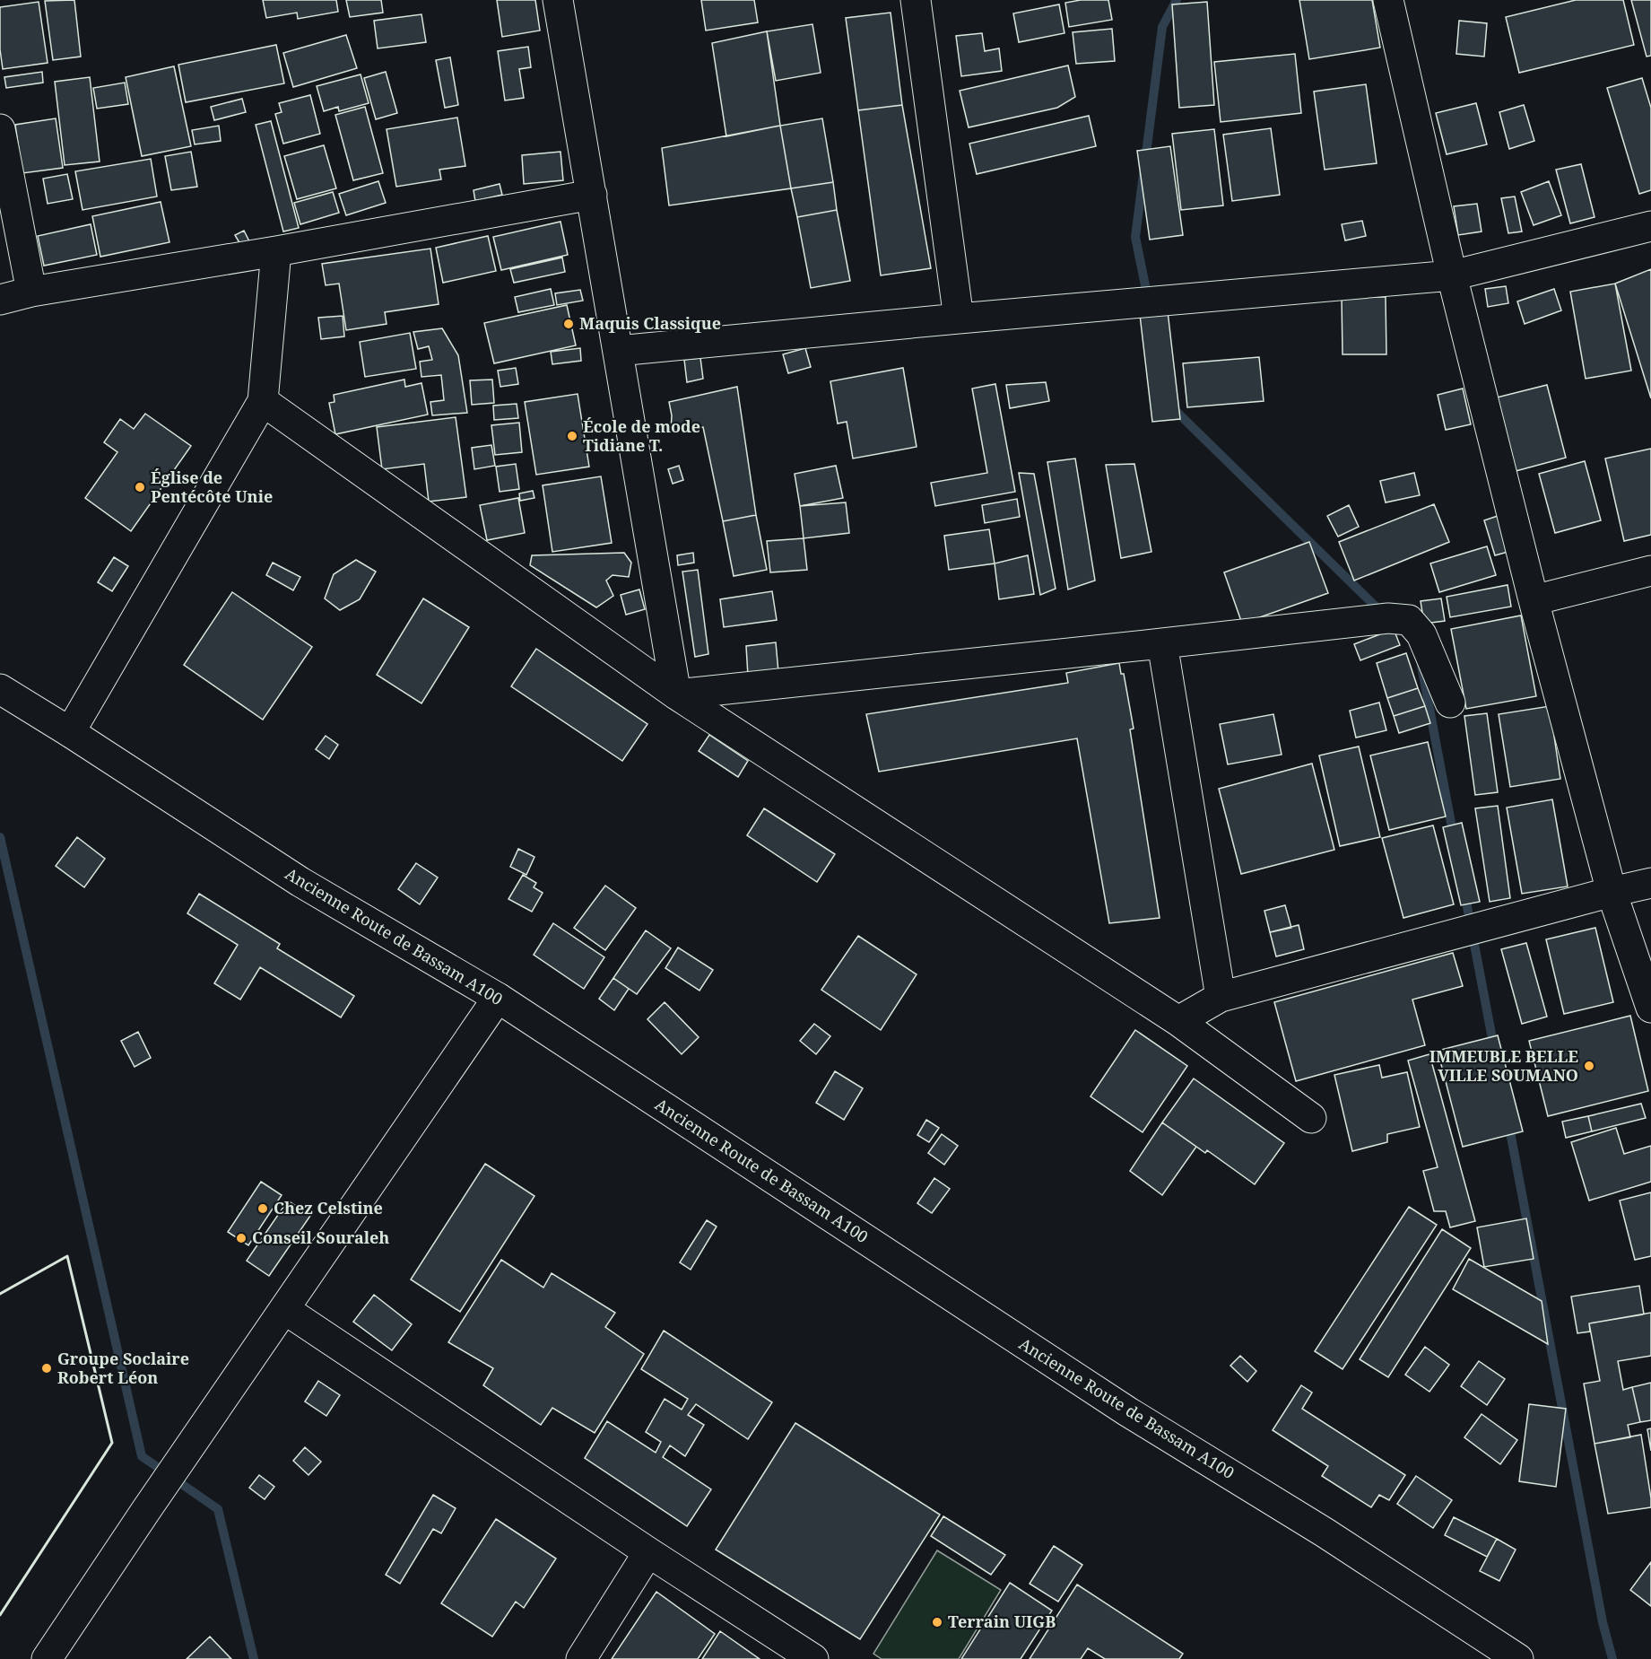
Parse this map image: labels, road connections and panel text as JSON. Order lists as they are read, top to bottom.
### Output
{
  "streets": {
    "street": ["Ancienne Route de Bassam A100"]
  },
  "places": [
    "Maquis Classique",
    "École de mode Tidiane T.",
    "Église de Pentécôte Unie",
    "IMMEUBLE BELLE VILLE SOUMANO",
    "Chez Celstine",
    "Conseil Souraleh",
    "Groupe Soclaire Robert Léon",
    "Terrain UIGB"
  ]
}
